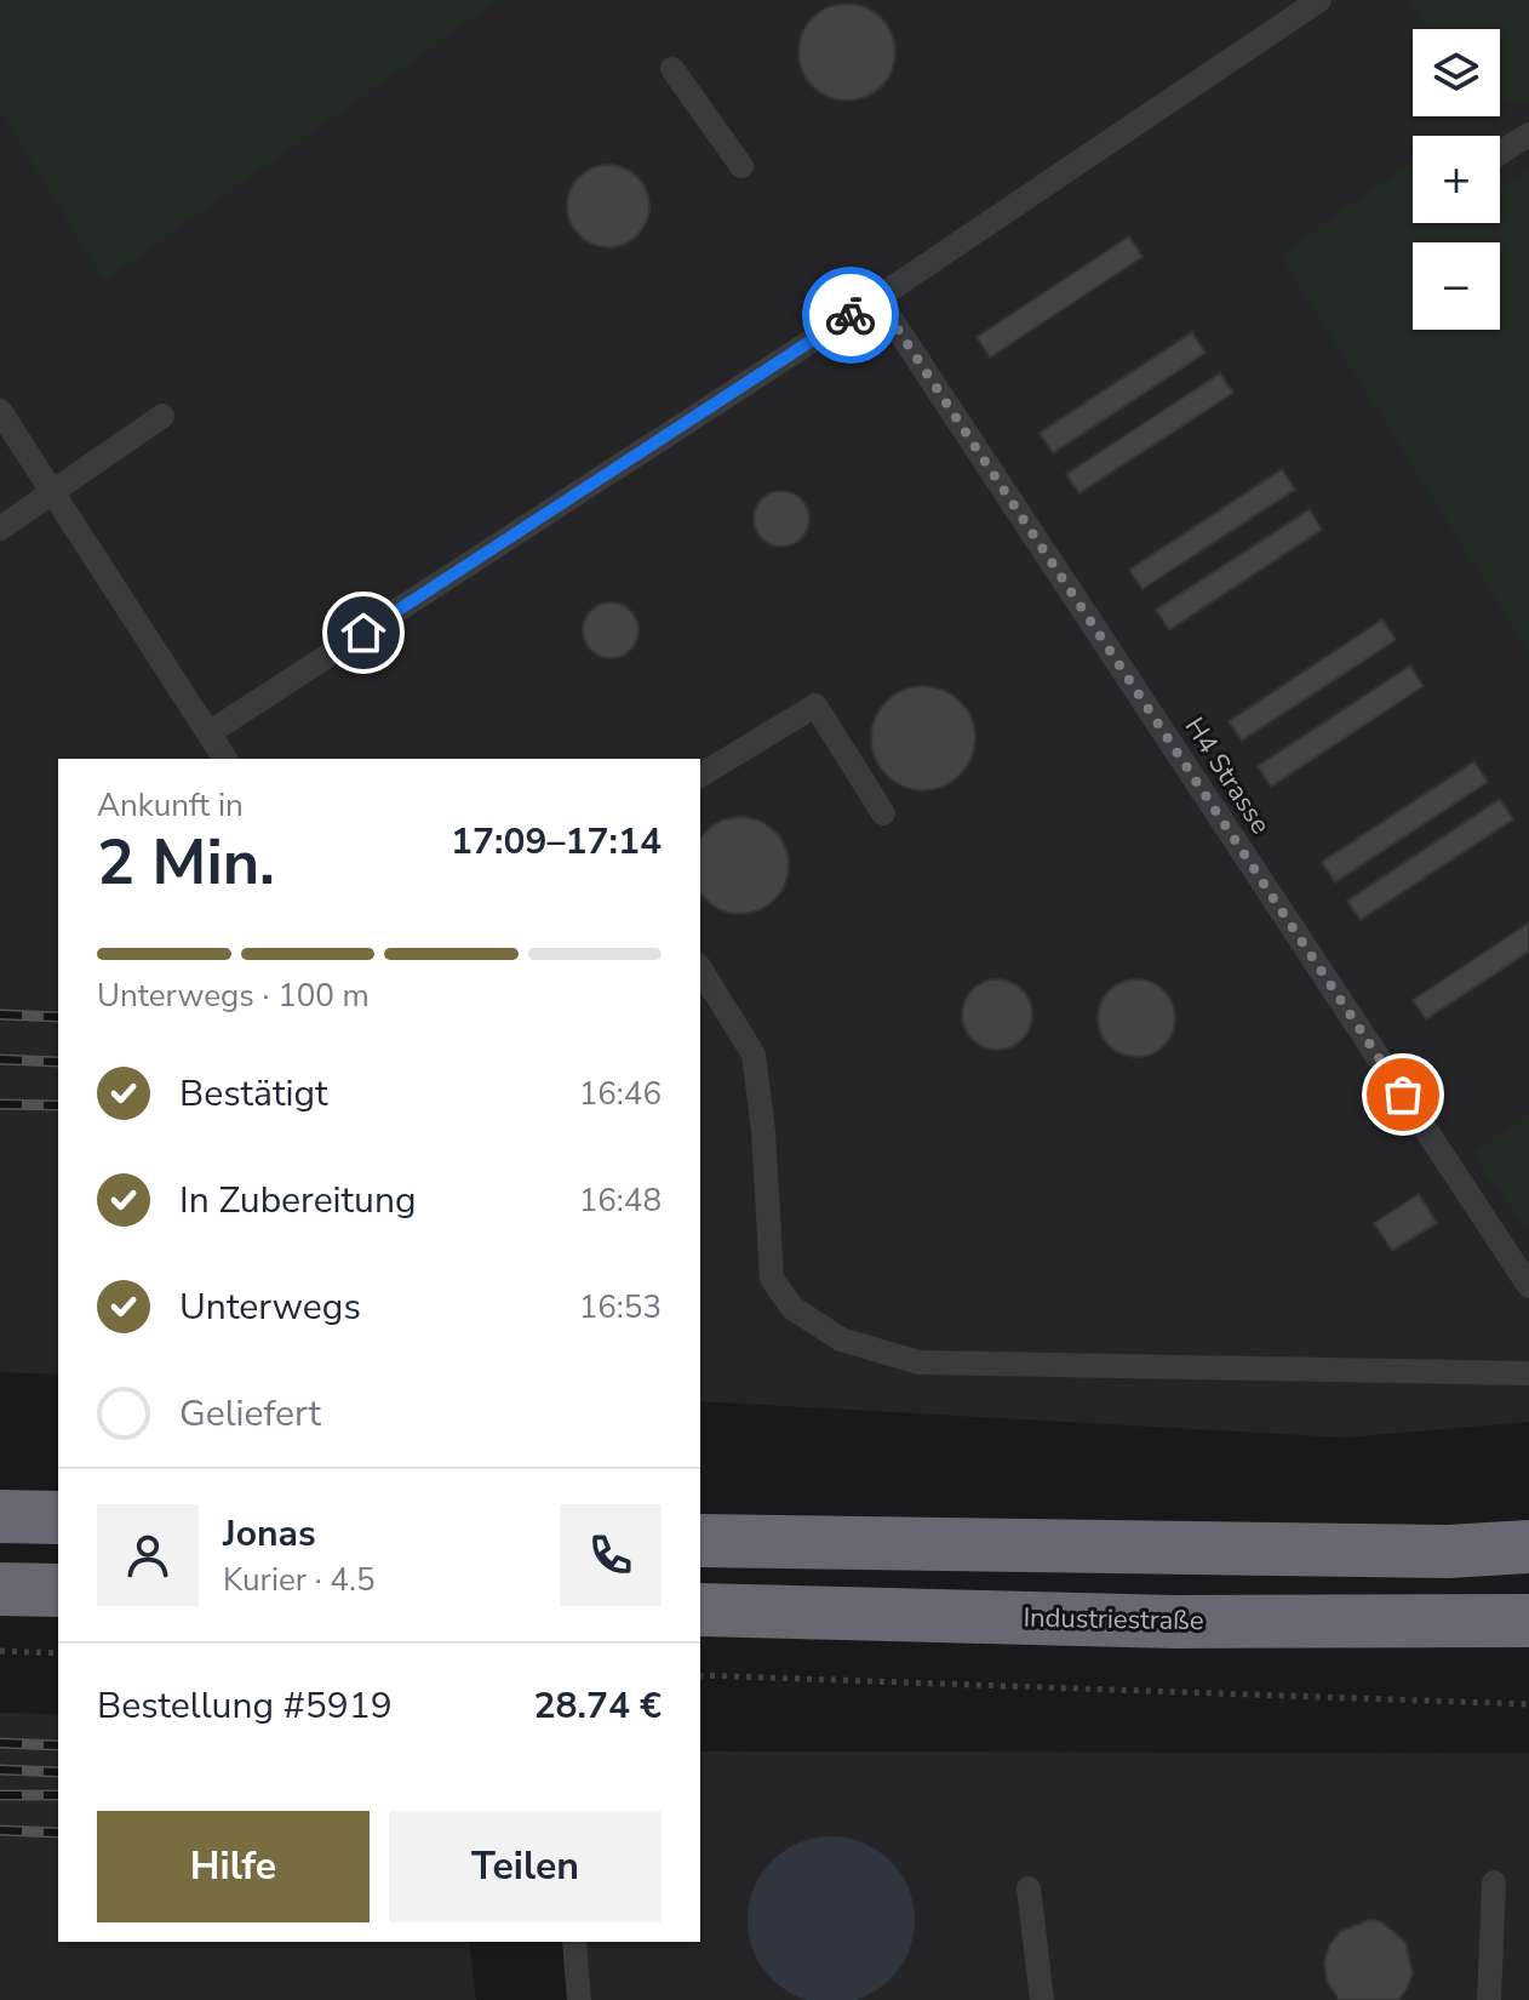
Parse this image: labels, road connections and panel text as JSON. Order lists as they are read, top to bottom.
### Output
{
  "streets": {
    "highway": ["Industriestraße"],
    "lane": ["H4 Strasse"]
  },
  "page": {
    "map_buttons": ["+", "−"],
    "heading": ["2 Min.", "Ankunft in", "17:09–17:14"],
    "panel": [
      "Jonas",
      "Kurier · 4.5",
      "Bestellung #5919",
      "28.74 €"
    ],
    "bar": "Unterwegs · 100 m",
    "list": [
      ["Bestätigt", "16:46"],
      ["In Zubereitung", "16:48"],
      ["Unterwegs", "16:53"],
      "Geliefert"
    ],
    "buttons": ["Hilfe", "Teilen"]
  }
}
